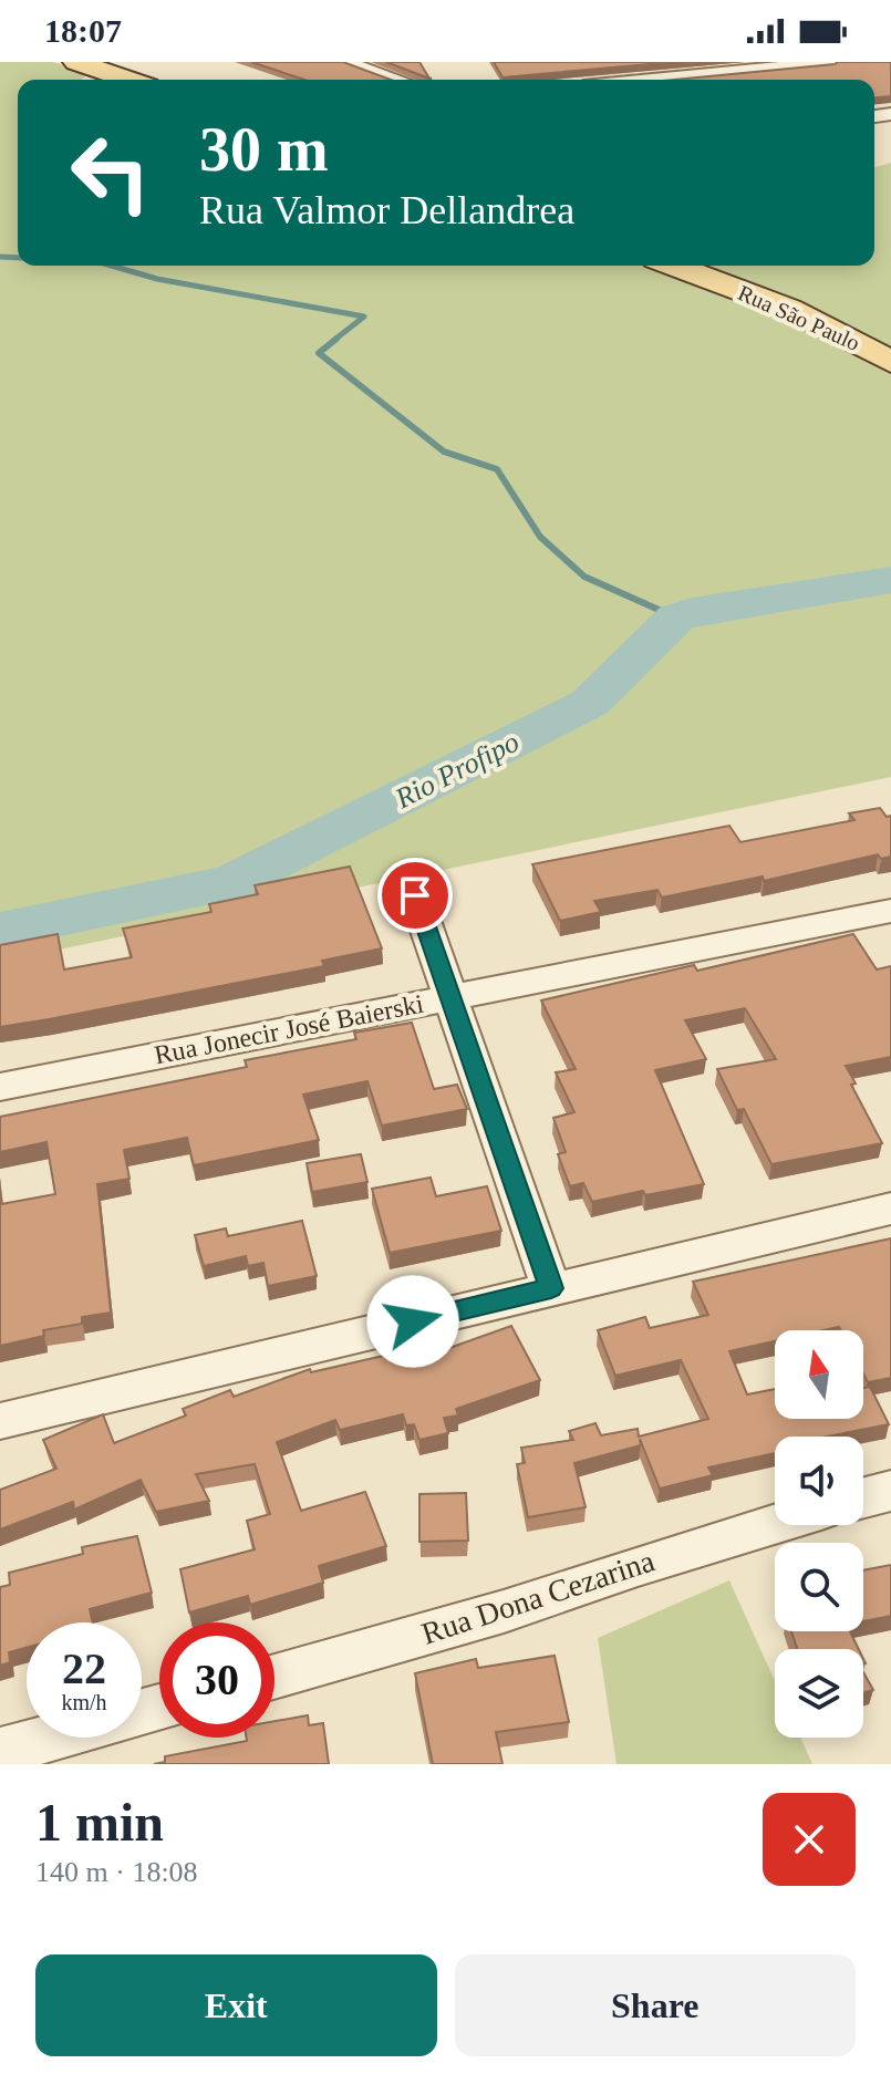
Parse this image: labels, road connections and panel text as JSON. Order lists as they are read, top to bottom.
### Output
{
  "streets": {
    "main road": ["Rua São Paulo"],
    "street": ["Rua Jonecir José Baierski", "Rua Dona Cezarina"]
  },
  "water": ["Rio Profipo"],
  "north": "top",
  "page": {
    "status": "18:07",
    "turn": ["30 m", "Rua Valmor Dellandrea"],
    "speed": "22 km/h",
    "limit": "30",
    "heading": ["1 min", "140 m · 18:08"],
    "buttons": ["Exit", "Share"]
  }
}
